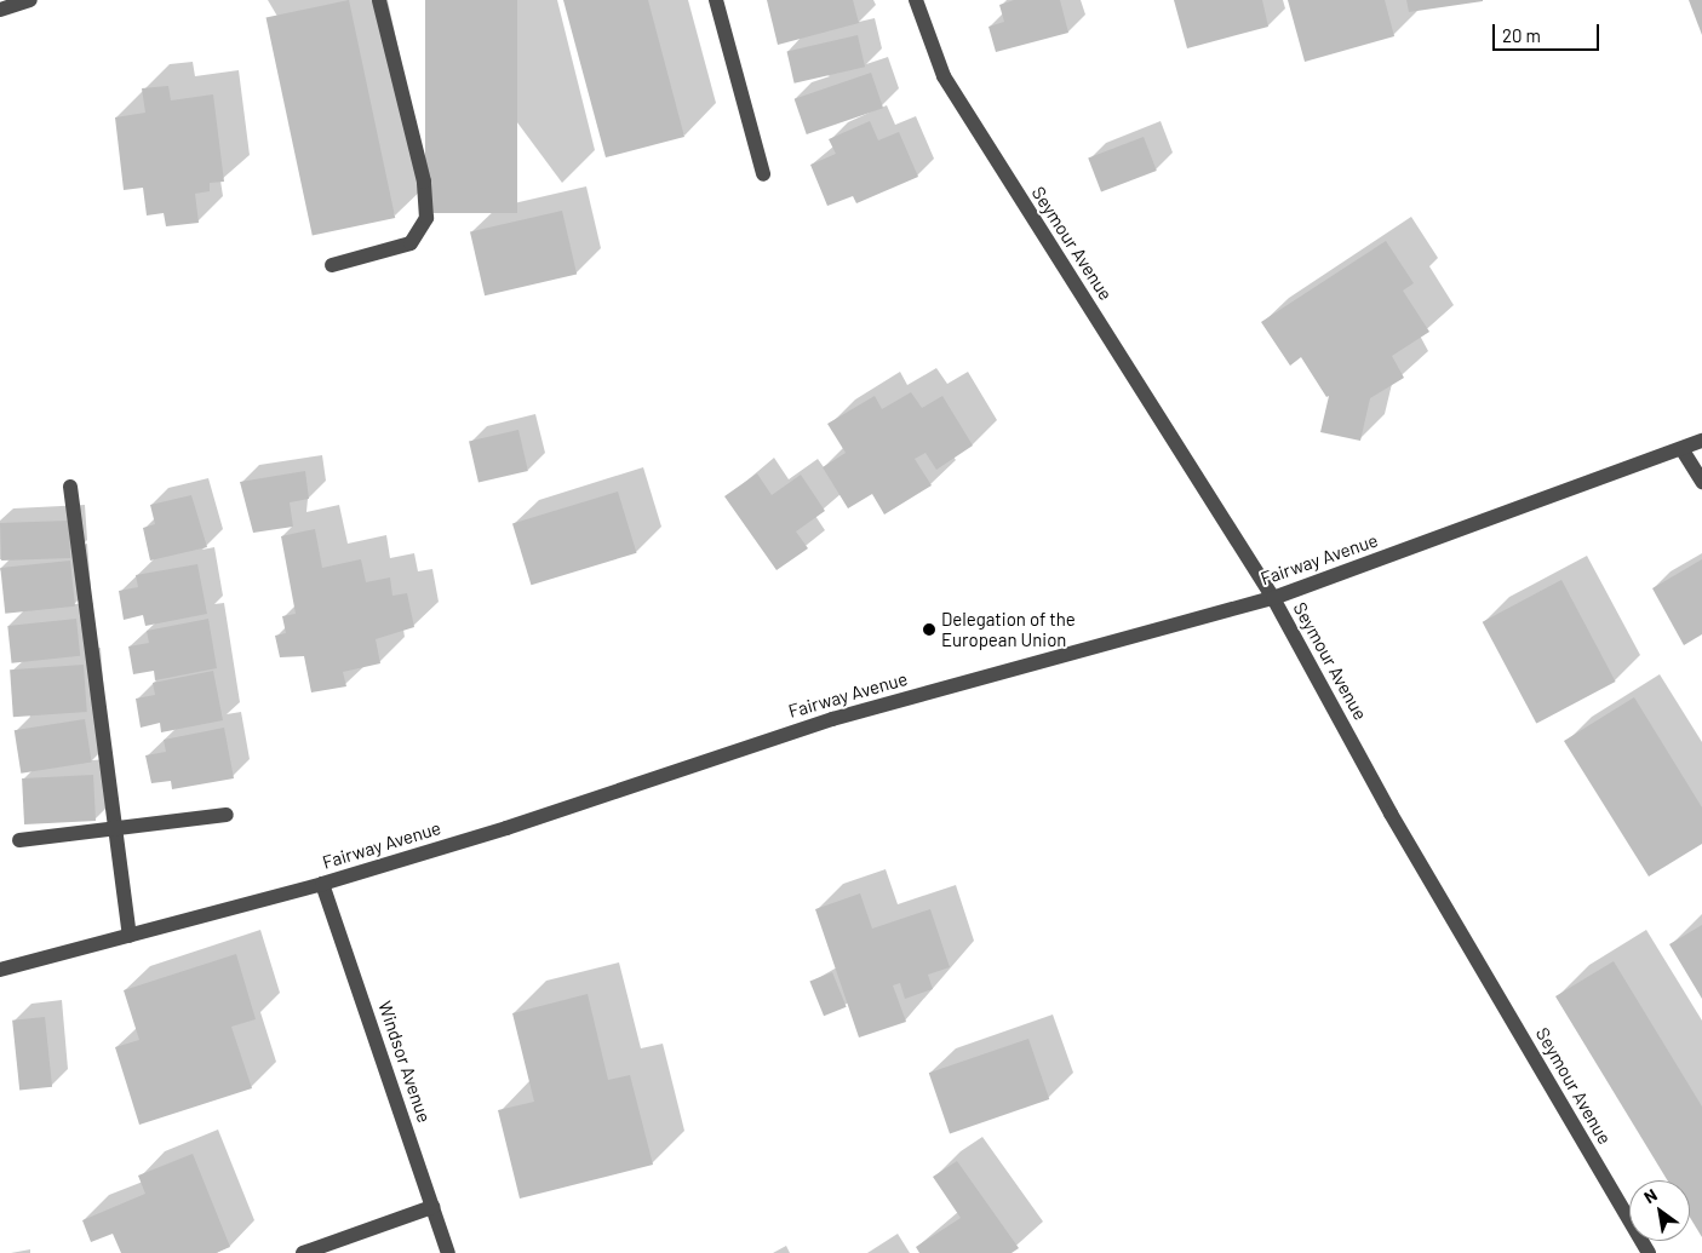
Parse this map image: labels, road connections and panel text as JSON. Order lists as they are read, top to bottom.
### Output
{
  "streets": {
    "street": ["Seymour Avenue", "Fairway Avenue", "Windsor Avenue"]
  },
  "crossings": [
    ["Seymour Avenue", "Fairway Avenue"],
    ["Fairway Avenue", "Windsor Avenue"]
  ],
  "places": ["Delegation of the European Union"],
  "scale_bar": "20 m",
  "north": "top left"
}
